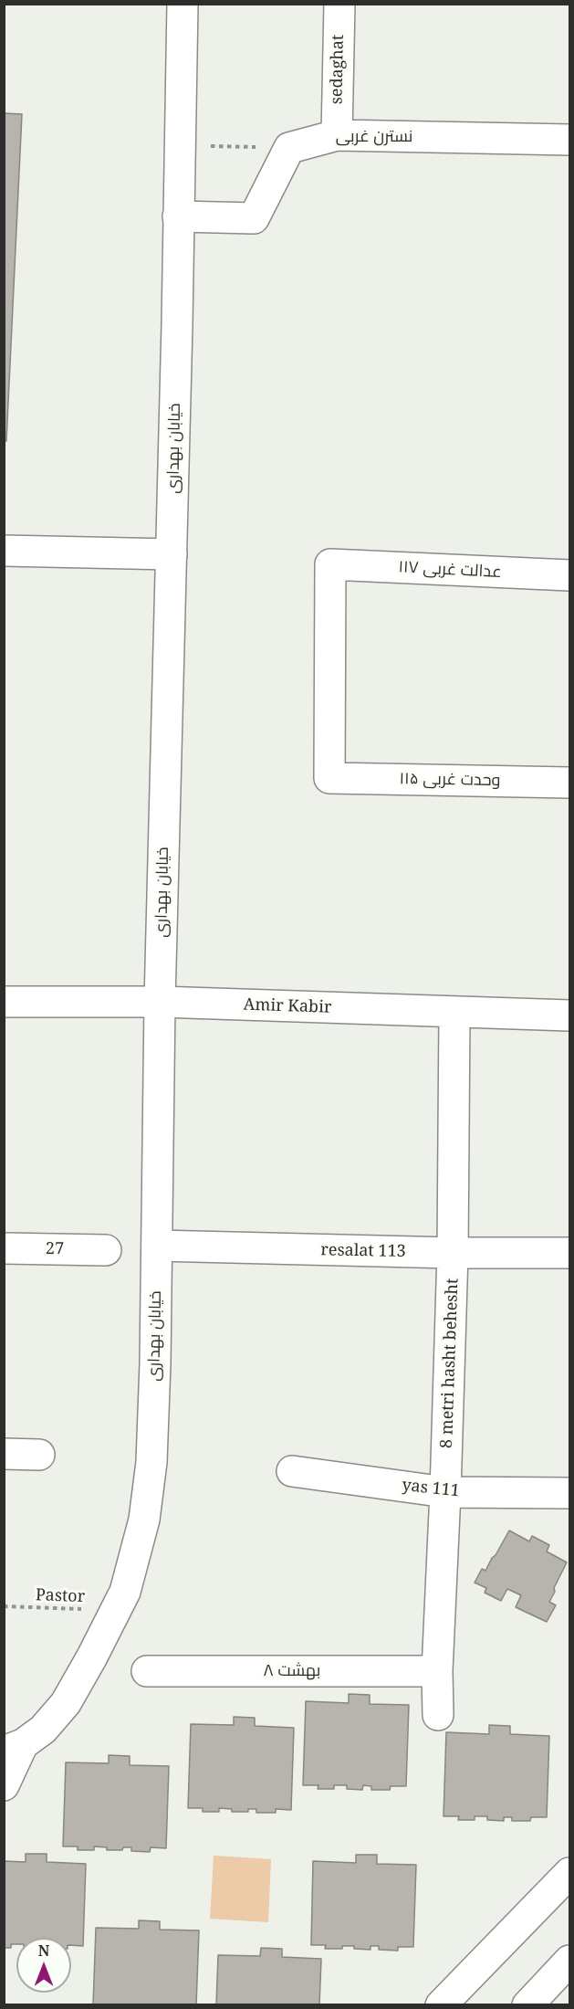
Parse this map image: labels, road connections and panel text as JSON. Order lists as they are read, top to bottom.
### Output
{
  "streets": {
    "street": [
      "sedaghat",
      "نسترن غربی",
      "خیابان بهداری",
      "۱۱۷ عدالت غربی",
      "۱۱۵ وحدت غربی",
      "Amir Kabir",
      "27",
      "resalat 113",
      "8 metri hasht behesht",
      "yas 111",
      "۸ بهشت"
    ],
    "path": ["Pastor"]
  },
  "crossings": [
    ["sedaghat", "نسترن غربی"],
    ["خیابان بهداری", "Amir Kabir"],
    ["خیابان بهداری", "resalat 113"],
    ["خیابان بهداری", "Pastor"],
    ["۱۱۷ عدالت غربی", "۱۱۵ وحدت غربی"],
    ["Amir Kabir", "8 metri hasht behesht"],
    ["resalat 113", "8 metri hasht behesht"],
    ["8 metri hasht behesht", "yas 111"],
    ["8 metri hasht behesht", "۸ بهشت"]
  ],
  "north": "top"
}
